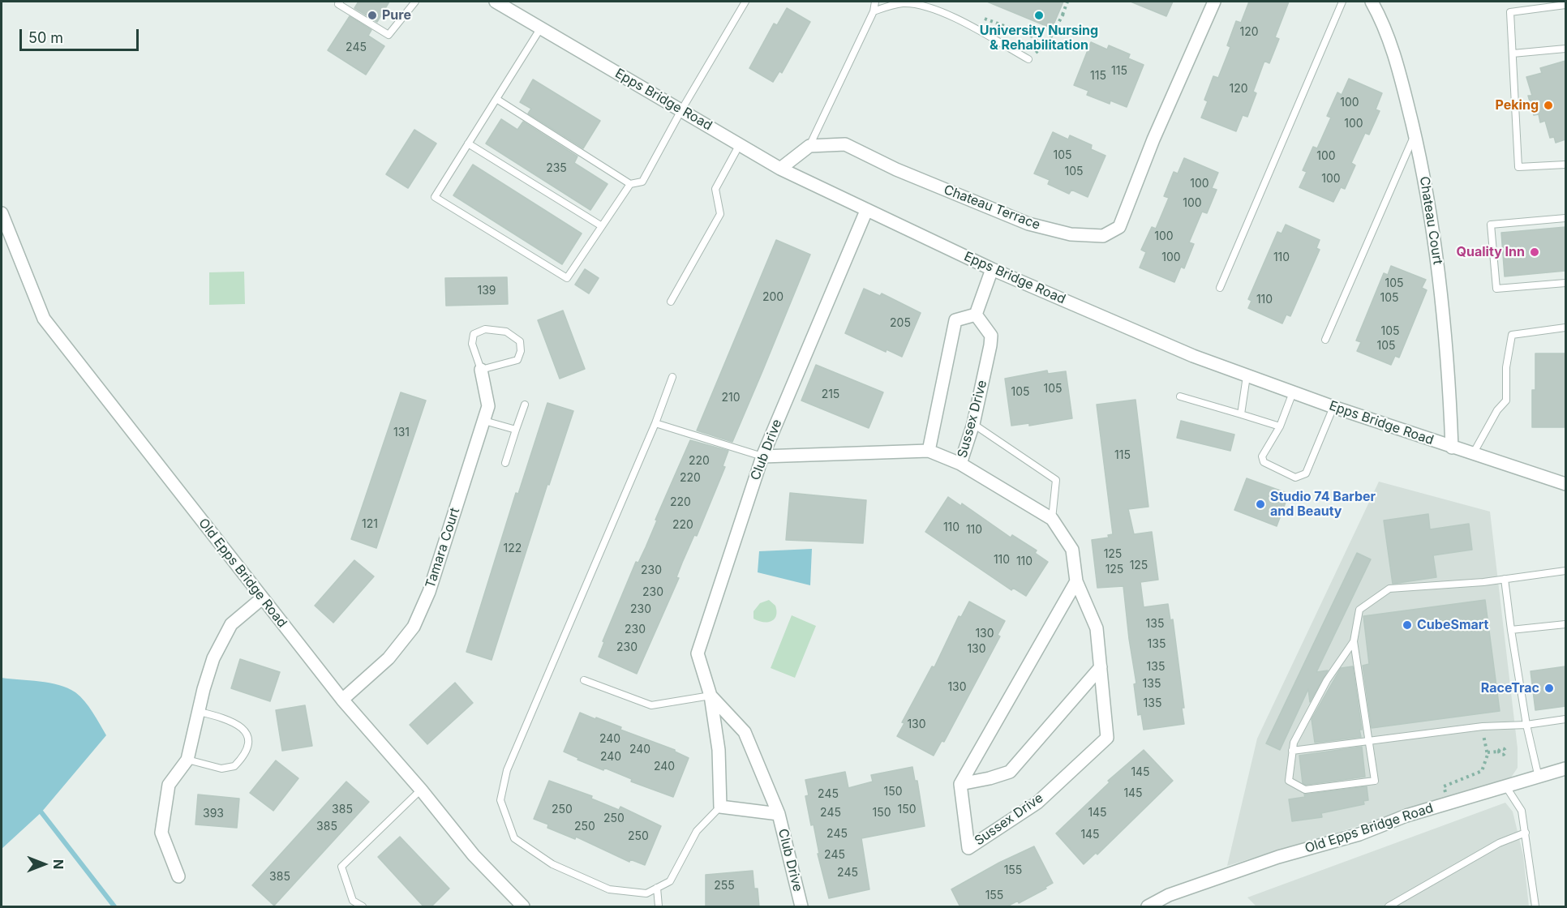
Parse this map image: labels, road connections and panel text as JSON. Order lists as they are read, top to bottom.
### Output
{
  "streets": {
    "street": [
      "Epps Bridge Road",
      "Chateau Terrace",
      "Chateau Court",
      "Sussex Drive",
      "Club Drive",
      "Tamara Court",
      "Old Epps Bridge Road"
    ]
  },
  "crossings": [
    ["Epps Bridge Road", "Chateau Court"],
    ["Epps Bridge Road", "Club Drive"],
    ["Tamara Court", "Old Epps Bridge Road"]
  ],
  "places": [
    "Pure",
    "University Nursing & Rehabilitation",
    "Peking",
    "Quality Inn",
    "Studio 74 Barber and Beauty",
    "CubeSmart",
    "RaceTrac"
  ],
  "house_numbers": [
    "120",
    "245",
    "115",
    "115",
    "120",
    "100",
    "100",
    "105",
    "100",
    "235",
    "105",
    "100",
    "100",
    "100",
    "100",
    "100",
    "110",
    "105",
    "139",
    "200",
    "105",
    "110",
    "205",
    "105",
    "105",
    "105",
    "105",
    "215",
    "210",
    "131",
    "115",
    "220",
    "220",
    "220",
    "121",
    "220",
    "110",
    "110",
    "122",
    "125",
    "110",
    "110",
    "125",
    "125",
    "230",
    "230",
    "230",
    "135",
    "230",
    "130",
    "135",
    "230",
    "130",
    "135",
    "135",
    "130",
    "135",
    "130",
    "240",
    "240",
    "240",
    "240",
    "145",
    "150",
    "145",
    "245",
    "385",
    "250",
    "150",
    "245",
    "150",
    "145",
    "393",
    "250",
    "385",
    "250",
    "245",
    "145",
    "250",
    "245",
    "155",
    "245",
    "385",
    "255",
    "155"
  ],
  "scale_bar": "50 m",
  "north": "right"
}
